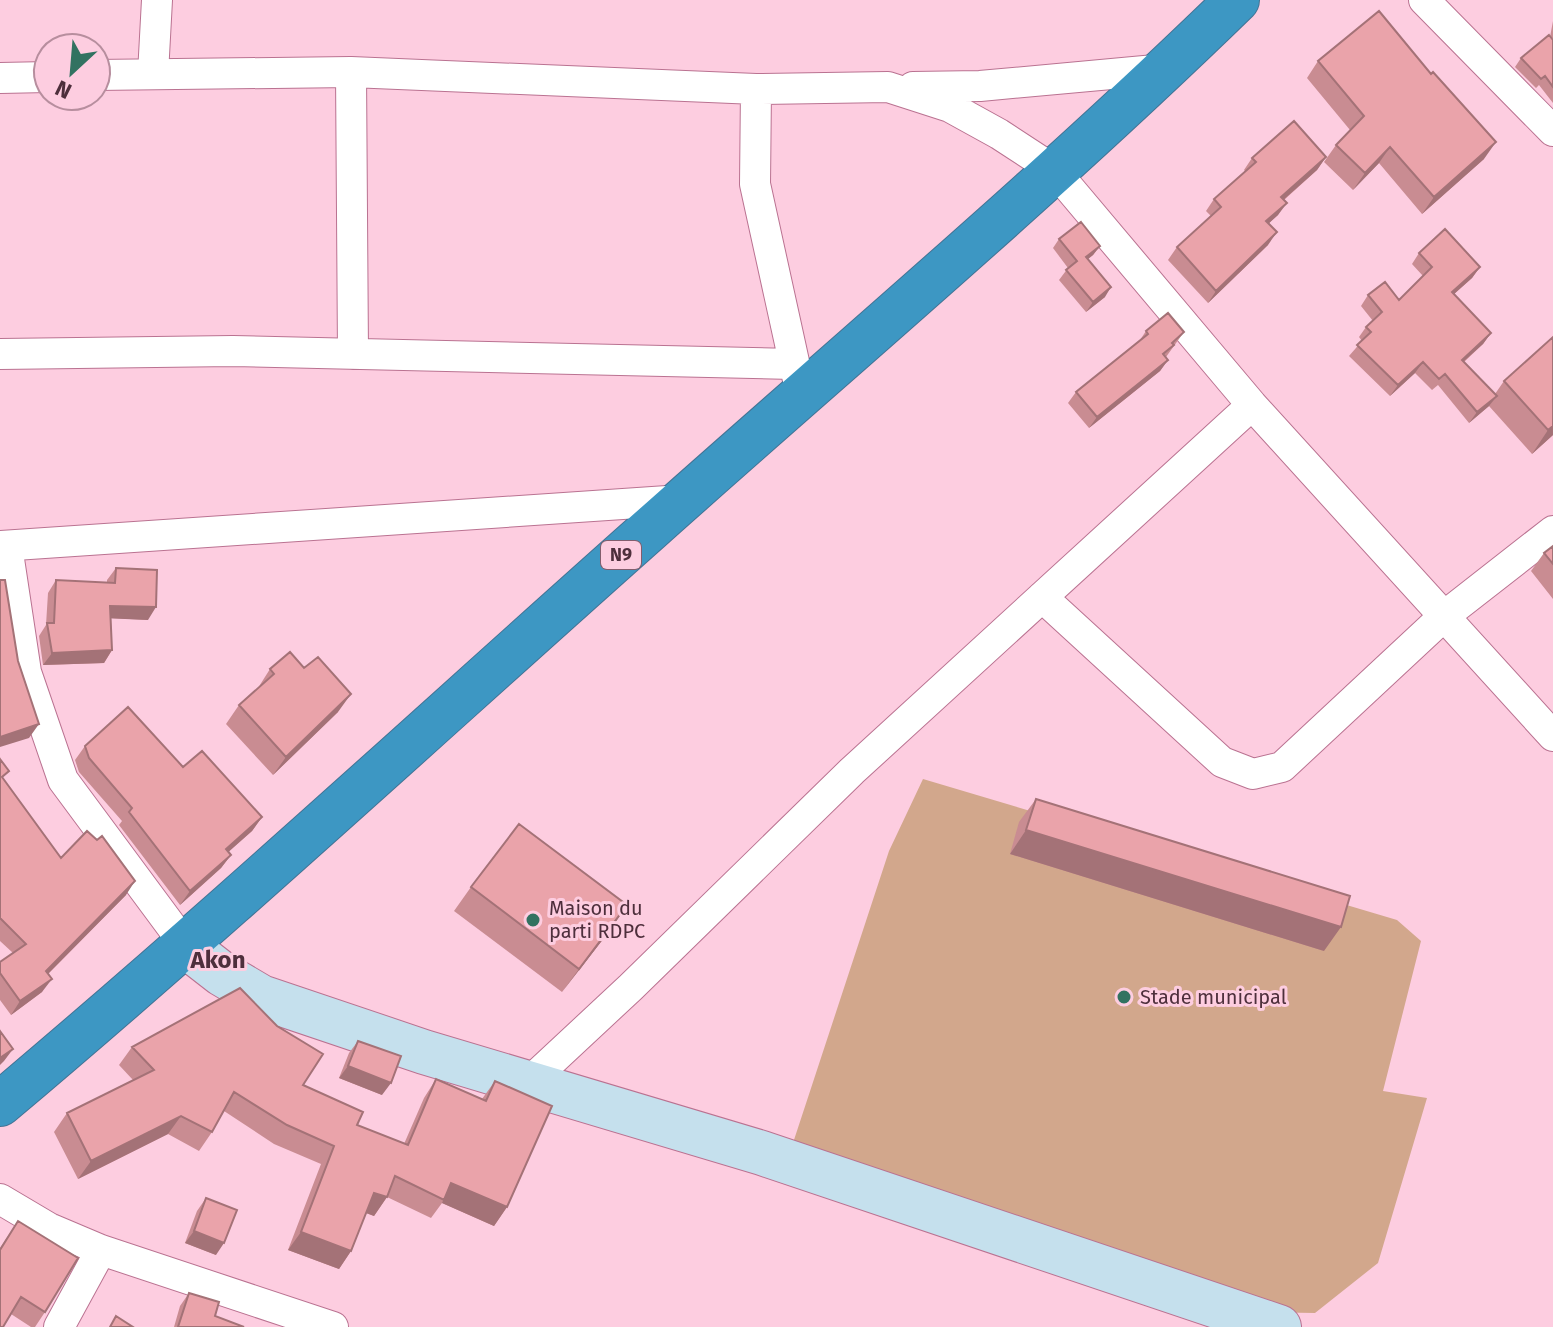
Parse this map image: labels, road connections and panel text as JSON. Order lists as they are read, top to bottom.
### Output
{
  "streets": {
    "highway": ["N9"]
  },
  "districts": ["Akon"],
  "places": ["Maison du parti RDPC", "Stade municipal"],
  "north": "bottom left"
}
